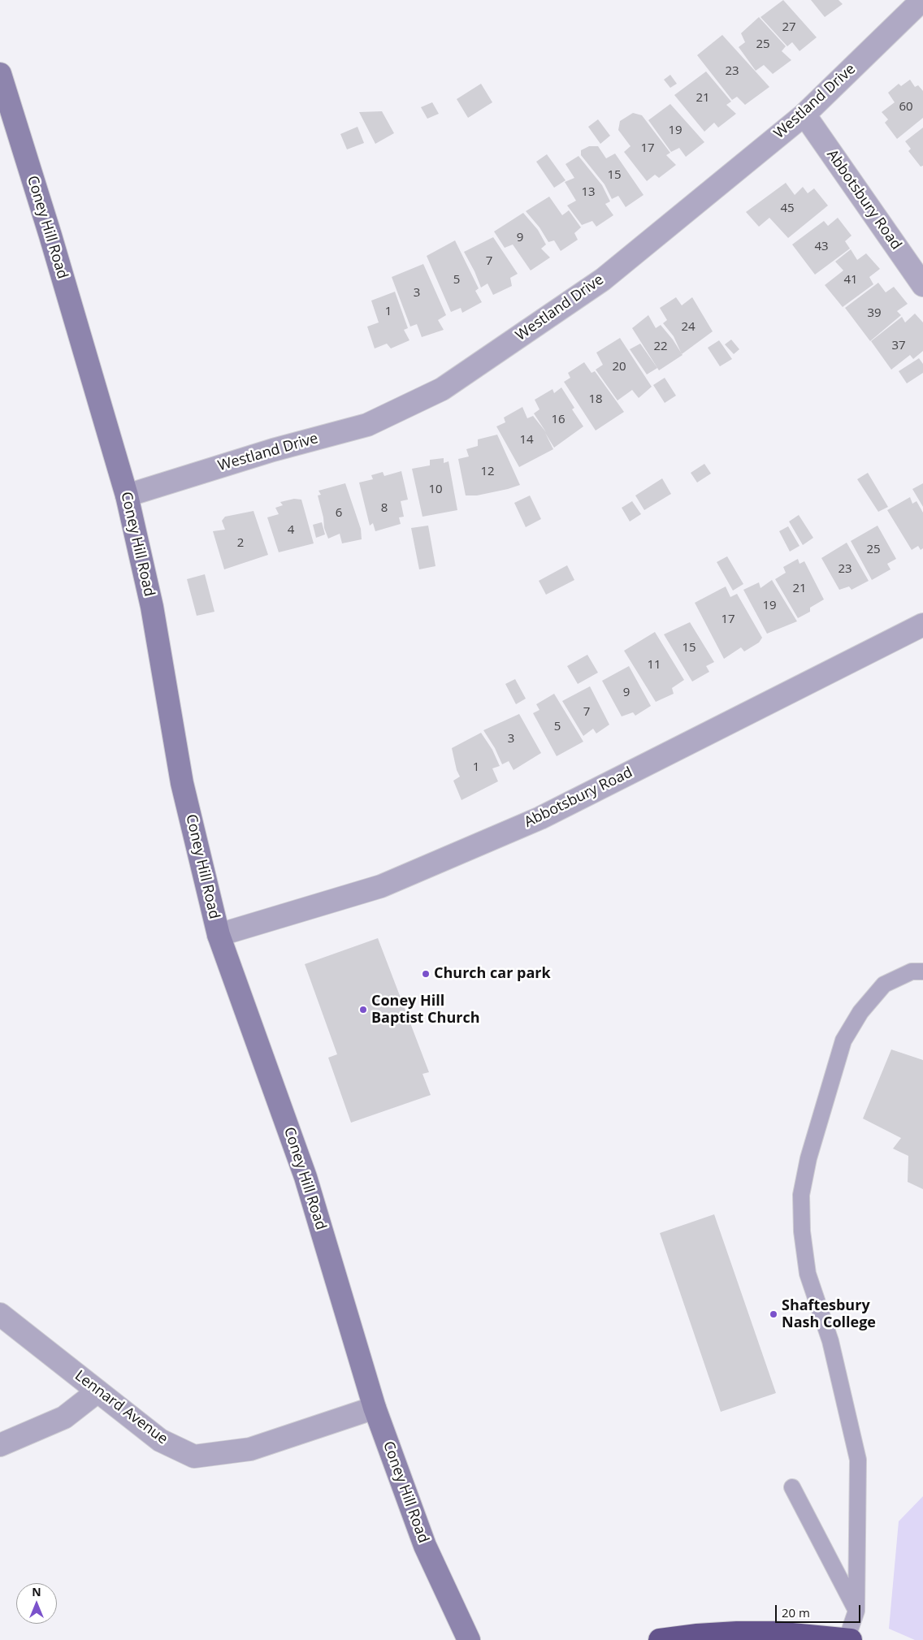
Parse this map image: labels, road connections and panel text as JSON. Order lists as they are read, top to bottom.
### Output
{
  "streets": {
    "street": [
      "Westland Drive",
      "Abbotsbury Road",
      "Coney Hill Road",
      "Lennard Avenue"
    ]
  },
  "crossings": [
    ["Westland Drive", "Abbotsbury Road"],
    ["Westland Drive", "Coney Hill Road"],
    ["Abbotsbury Road", "Coney Hill Road"],
    ["Coney Hill Road", "Lennard Avenue"]
  ],
  "places": ["Church car park", "Coney Hill Baptist Church", "Shaftesbury Nash College"],
  "house_numbers": [
    "27",
    "25",
    "23",
    "21",
    "60",
    "19",
    "17",
    "15",
    "13",
    "45",
    "9",
    "43",
    "7",
    "5",
    "41",
    "3",
    "1",
    "39",
    "24",
    "37",
    "22",
    "20",
    "18",
    "16",
    "14",
    "12",
    "10",
    "8",
    "6",
    "4",
    "2",
    "25",
    "23",
    "21",
    "19",
    "17",
    "15",
    "11",
    "9",
    "7",
    "5",
    "3",
    "1"
  ],
  "scale_bar": "20 m",
  "north": "top"
}
